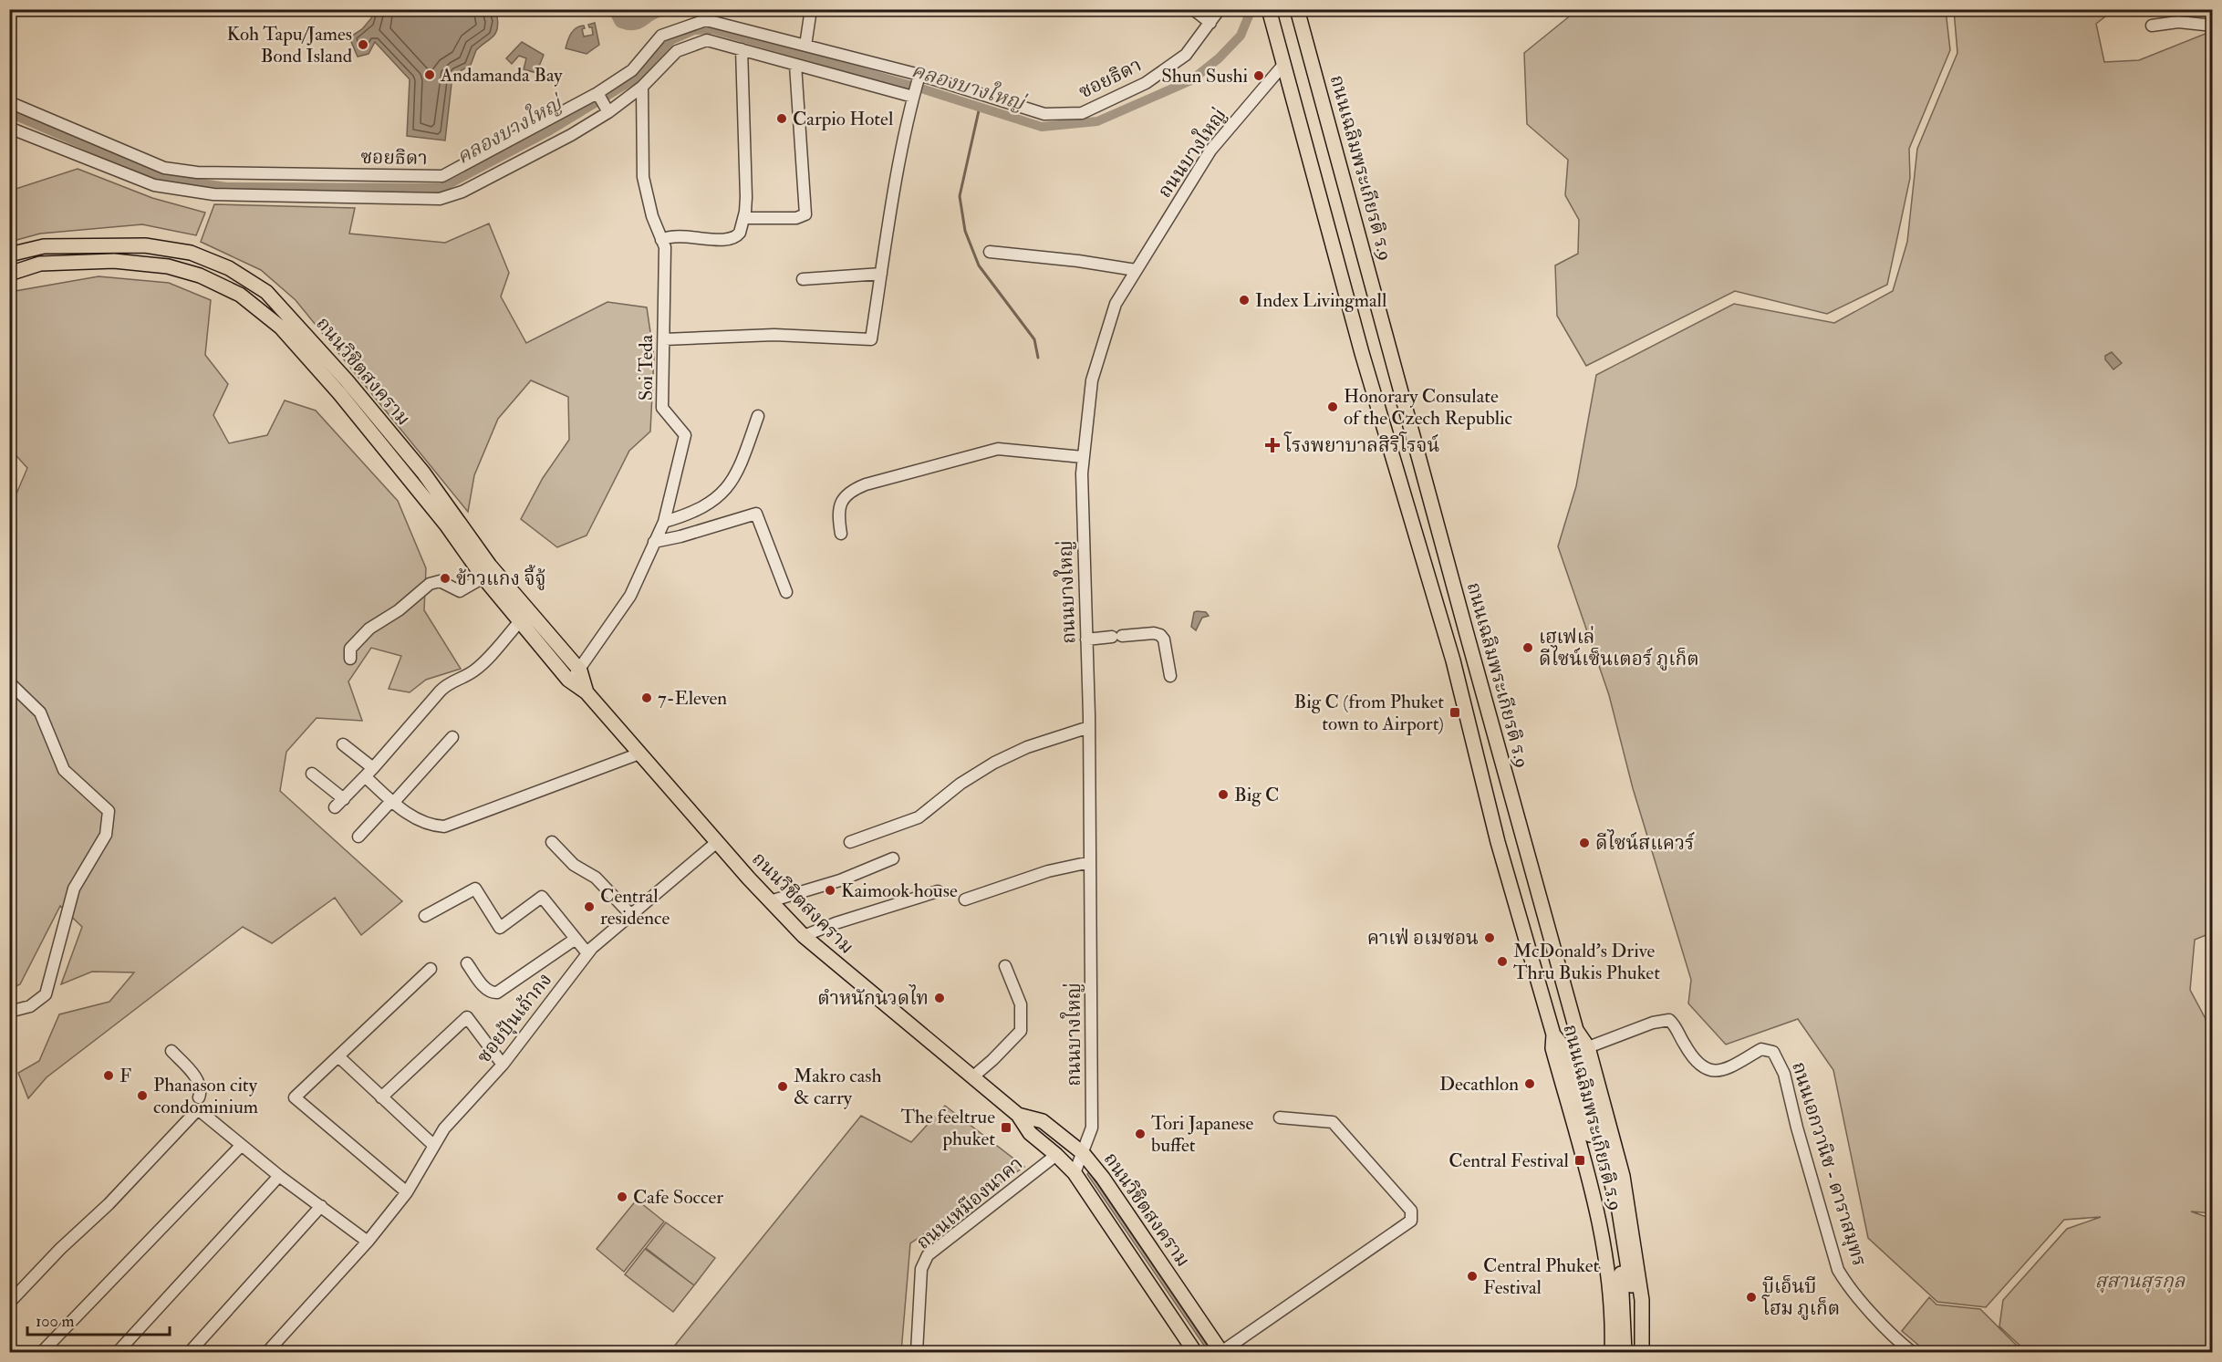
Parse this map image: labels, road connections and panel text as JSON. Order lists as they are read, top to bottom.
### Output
{
  "streets": {
    "main road": ["ถนนเฉลิมพระเกียรติ ร.9", "ถนนวิชิตสงคราม"],
    "street": [
      "ซอยธิดา",
      "ถนนบางใหญ่",
      "Soi Teda",
      "ซอยปุ้นเถ้ากง",
      "ถนนเอกวานิช - ดาราสมุทร",
      "ถนนเหมืองนาคา"
    ]
  },
  "crossings": [
    ["ถนนบางใหญ่", "ถนนเฉลิมพระเกียรติ ร.9"],
    ["ถนนบางใหญ่", "ถนนวิชิตสงคราม"],
    ["ถนนเฉลิมพระเกียรติ ร.9", "ถนนเอกวานิช - ดาราสมุทร"],
    ["Soi Teda", "ถนนวิชิตสงคราม"],
    ["ถนนวิชิตสงคราม", "ซอยปุ้นเถ้ากง"],
    ["ถนนวิชิตสงคราม", "ถนนเหมืองนาคา"]
  ],
  "water": ["คลองบางใหญ่"],
  "parks": ["สุสานสุรกุล"],
  "places": {
    "other": [
      "Koh Tapu/James Bond Island",
      "Andamanda Bay",
      "Shun Sushi",
      "Carpio Hotel",
      "Index Livingmall",
      "Honorary Consulate of the Czech Republic",
      "ข้าวแกง จี้จู้",
      "เฮเฟเล่ ดีไซน์เซ็นเตอร์ ภูเก็ต",
      "7-Eleven",
      "Big C",
      "ดีไซน์สแควร์",
      "Kaimook house",
      "Central residence",
      "คาเฟ่ อเมซอน",
      "McDonald's Drive Thru Bukis Phuket",
      "ตำหนักนวดไท",
      "F",
      "Decathlon",
      "Makro cash & carry",
      "Phanason city condominium",
      "Tori Japanese buffet",
      "Cafe Soccer",
      "Central Phuket Festival",
      "บีเอ็นบี โฮม ภูเก็ต"
    ],
    "health": ["โรงพยาบาลสิริโรจน์"],
    "transit": ["Big C (from Phuket town to Airport)", "The feeltrue phuket", "Central Festival"]
  },
  "scale_bar": "100 m"
}
